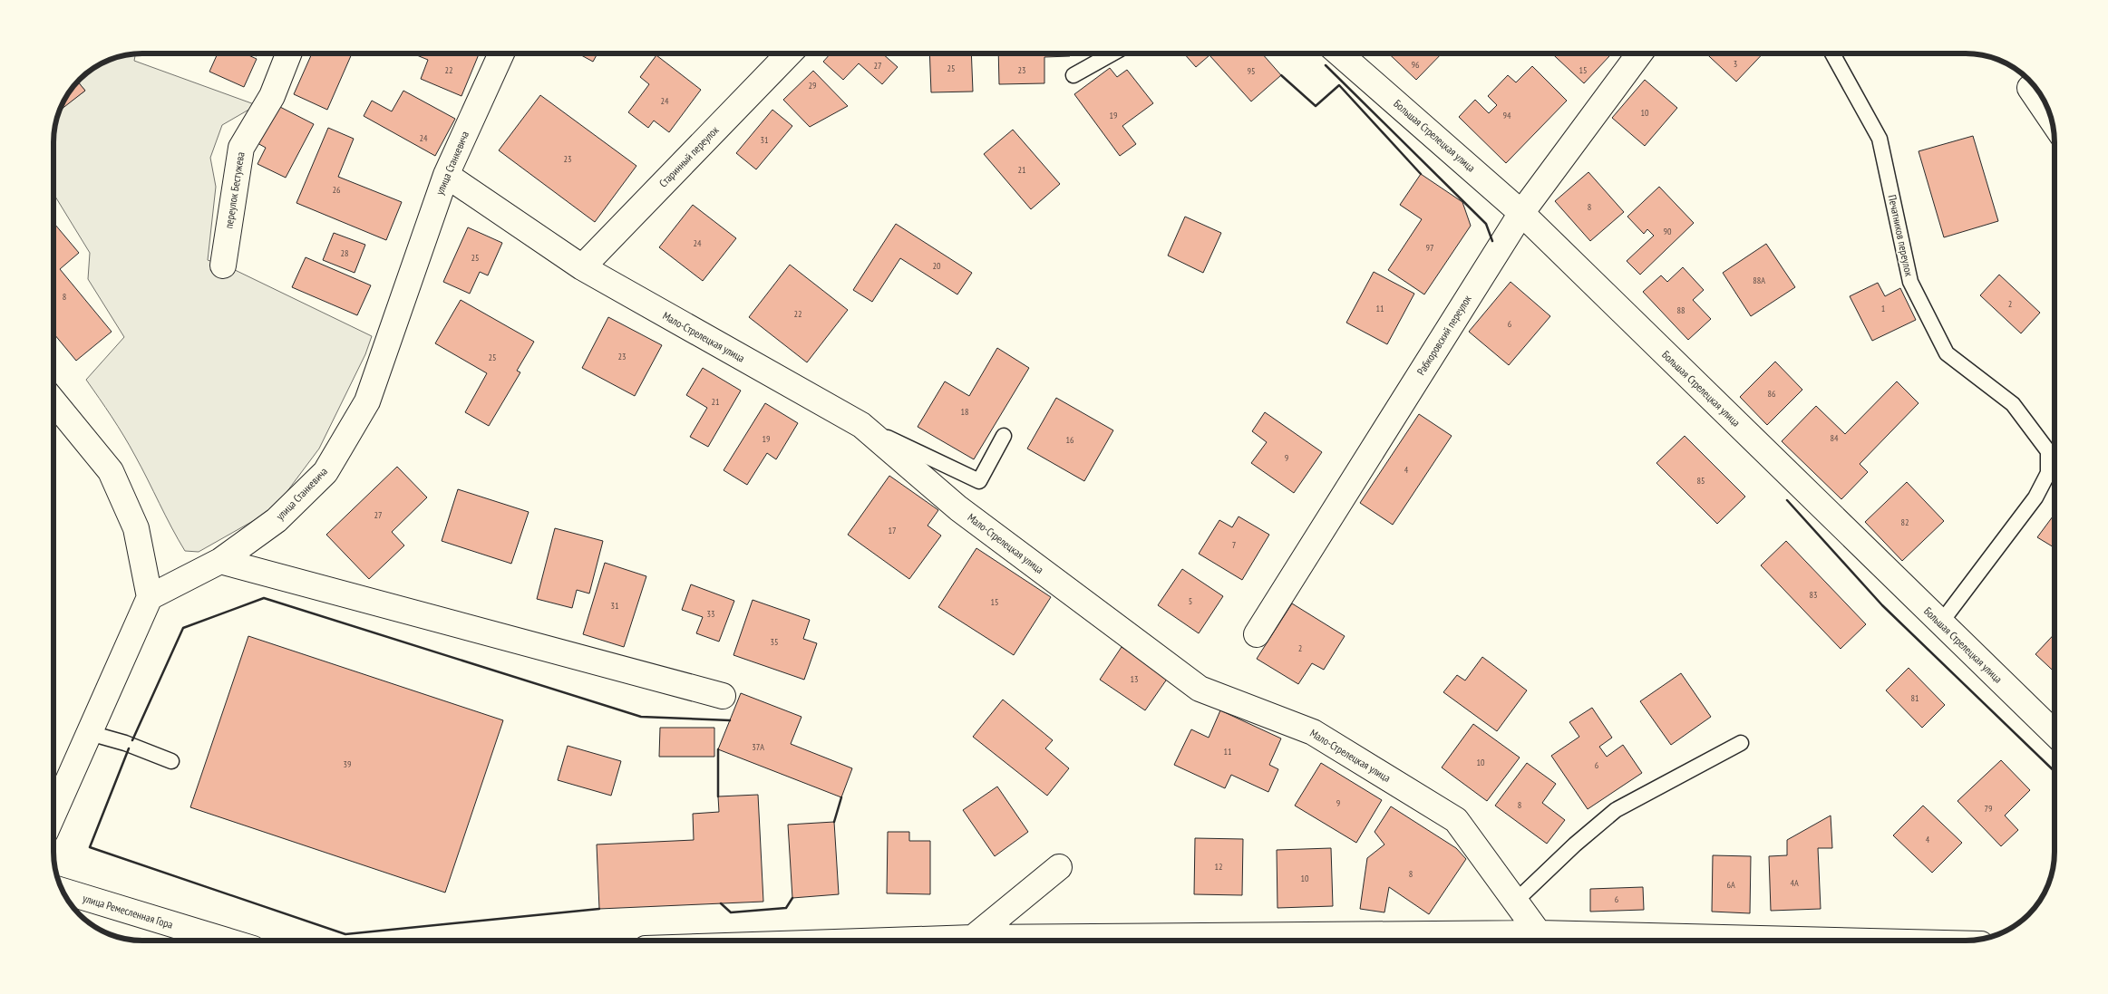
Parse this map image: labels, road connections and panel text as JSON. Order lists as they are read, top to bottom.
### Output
{
  "streets": {
    "street": [
      "Большая Стрелецкая улица",
      "Старинный переулок",
      "улица Станкевича",
      "переулок Бестужева",
      "Рабкоровский переулок",
      "Мало-Стрелецкая улица",
      "улица Ремесленная Гора"
    ],
    "lane": ["Печатников переулок"]
  },
  "crossings": [
    ["Большая Стрелецкая улица", "Печатников переулок"],
    ["Большая Стрелецкая улица", "Рабкоровский переулок"],
    ["Старинный переулок", "Мало-Стрелецкая улица"],
    ["улица Станкевича", "Мало-Стрелецкая улица"]
  ],
  "house_numbers": [
    "3",
    "96",
    "27",
    "25",
    "22",
    "23",
    "15",
    "95",
    "29",
    "24",
    "10",
    "19",
    "94",
    "24",
    "31",
    "23",
    "21",
    "26",
    "8",
    "90",
    "24",
    "97",
    "28",
    "25",
    "20",
    "88А",
    "8",
    "2",
    "11",
    "1",
    "88",
    "22",
    "6",
    "23",
    "25",
    "86",
    "21",
    "18",
    "84",
    "19",
    "16",
    "9",
    "4",
    "85",
    "27",
    "82",
    "17",
    "7",
    "83",
    "5",
    "15",
    "31",
    "33",
    "35",
    "2",
    "13",
    "81",
    "37А",
    "11",
    "10",
    "39",
    "6",
    "9",
    "8",
    "79",
    "4",
    "12",
    "8",
    "10",
    "4А",
    "6А",
    "6"
  ]
}
